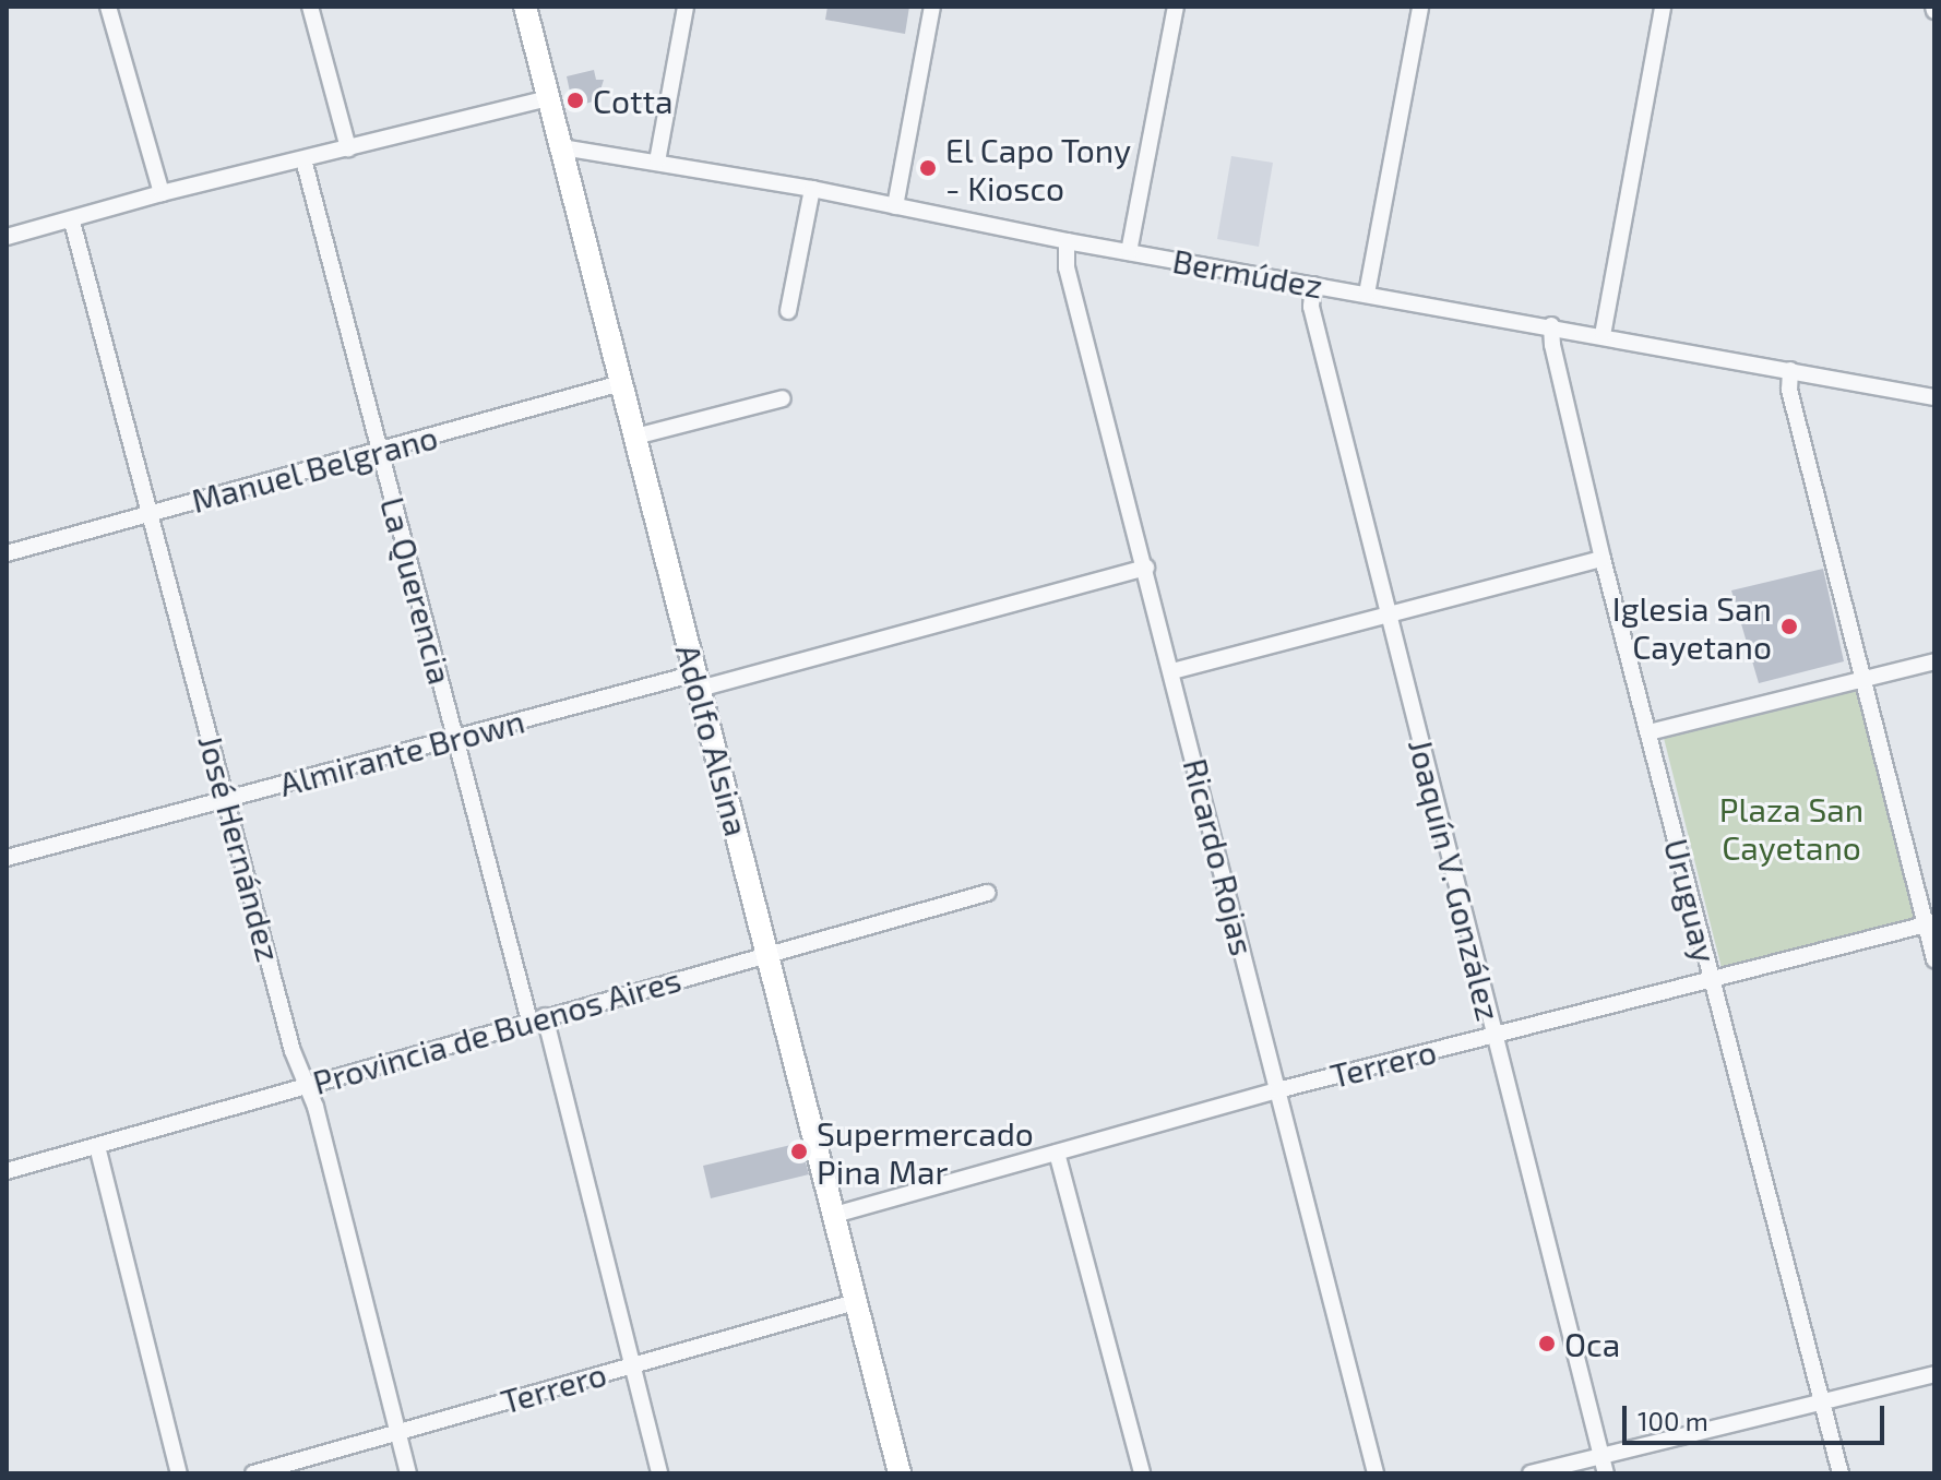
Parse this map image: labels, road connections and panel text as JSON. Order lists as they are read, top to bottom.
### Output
{
  "streets": {
    "street": [
      "Bermúdez",
      "Manuel Belgrano",
      "La Querencia",
      "Adolfo Alsina",
      "Almirante Brown",
      "José Hernández",
      "Ricardo Rojas",
      "Joaquín V. González",
      "Uruguay",
      "Provincia de Buenos Aires",
      "Terrero"
    ]
  },
  "crossings": [
    ["Bermúdez", "Adolfo Alsina"],
    ["Bermúdez", "Ricardo Rojas"],
    ["Bermúdez", "Joaquín V. González"],
    ["Bermúdez", "Uruguay"],
    ["Manuel Belgrano", "La Querencia"],
    ["Manuel Belgrano", "Adolfo Alsina"],
    ["Manuel Belgrano", "José Hernández"],
    ["La Querencia", "Almirante Brown"],
    ["La Querencia", "Provincia de Buenos Aires"],
    ["La Querencia", "Terrero"],
    ["Adolfo Alsina", "Almirante Brown"],
    ["Adolfo Alsina", "Provincia de Buenos Aires"],
    ["Adolfo Alsina", "Terrero"],
    ["Almirante Brown", "José Hernández"],
    ["Almirante Brown", "Ricardo Rojas"],
    ["José Hernández", "Provincia de Buenos Aires"],
    ["José Hernández", "Terrero"],
    ["Ricardo Rojas", "Terrero"],
    ["Joaquín V. González", "Terrero"],
    ["Uruguay", "Terrero"]
  ],
  "parks": ["Plaza San Cayetano"],
  "places": [
    "Cotta",
    "El Capo Tony - Kiosco",
    "Iglesia San Cayetano",
    "Supermercado Pina Mar",
    "Oca"
  ],
  "scale_bar": "100 m"
}
